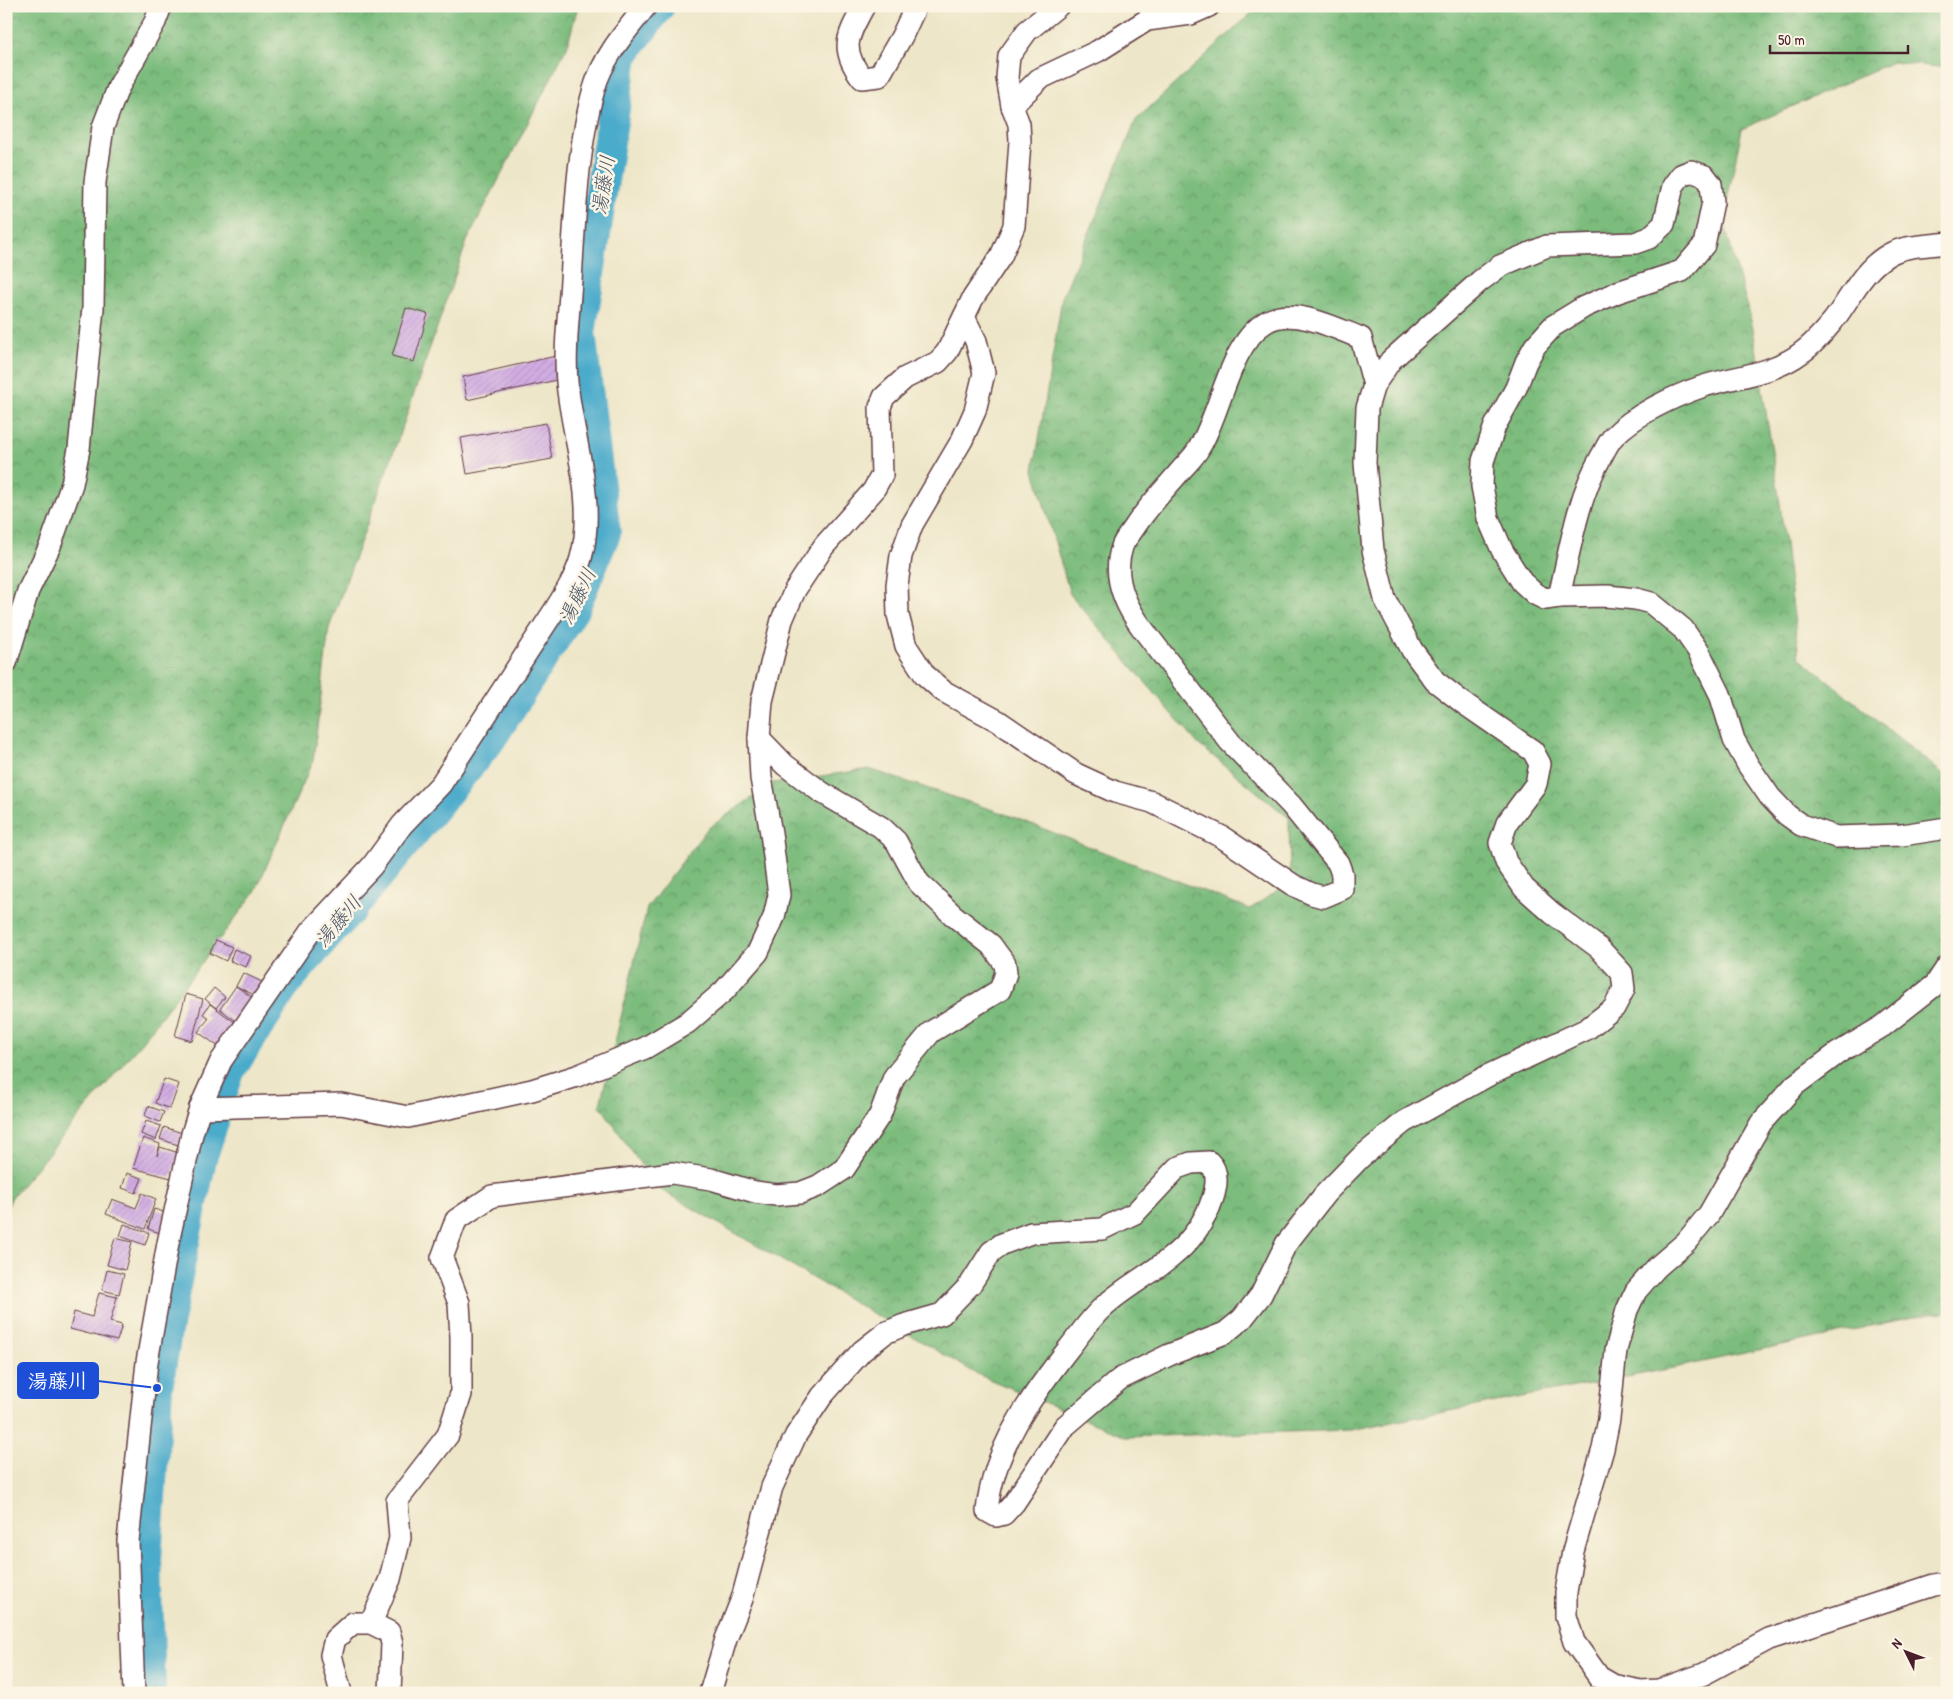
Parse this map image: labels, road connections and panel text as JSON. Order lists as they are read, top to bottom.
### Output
{
  "water": ["湯藤川"],
  "places": ["湯藤川"],
  "scale_bar": "50 m",
  "north": "top left"
}
